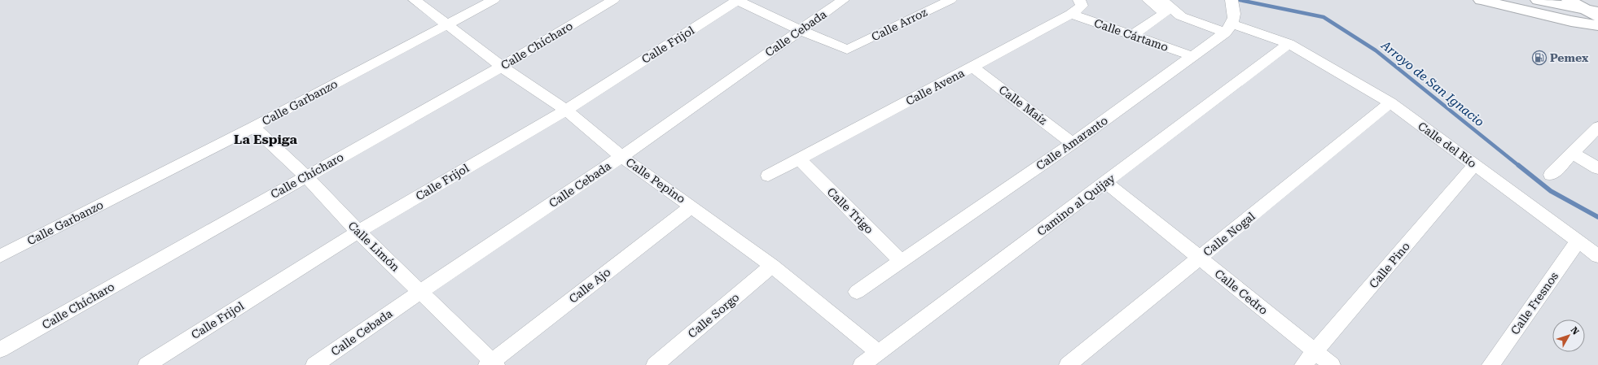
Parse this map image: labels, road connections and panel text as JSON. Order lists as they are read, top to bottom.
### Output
{
  "streets": {
    "street": [
      "Calle Arroz",
      "Calle Cebada",
      "Calle Cártamo",
      "Calle Frijol",
      "Calle Chícharo",
      "Calle Avena",
      "Calle Garbanzo",
      "Calle Maíz",
      "Calle Amaranto",
      "Calle del Río",
      "Calle Pepino",
      "Camino al Quijay",
      "Calle Trigo",
      "Calle Nogal",
      "Calle Limón",
      "Calle Pino",
      "Calle Ajo",
      "Calle Cedro",
      "Calle Fresnos",
      "Calle Sorgo"
    ]
  },
  "crossings": [
    ["Calle Arroz", "Calle Cebada"],
    ["Calle Cebada", "Calle Pepino"],
    ["Calle Cebada", "Calle Limón"],
    ["Calle Cártamo", "Calle Avena"],
    ["Calle Cártamo", "Calle Amaranto"],
    ["Calle Frijol", "Calle Pepino"],
    ["Calle Frijol", "Calle Limón"],
    ["Calle Chícharo", "Calle Pepino"],
    ["Calle Chícharo", "Calle Limón"],
    ["Calle Avena", "Calle Maíz"],
    ["Calle Avena", "Calle Trigo"],
    ["Calle Garbanzo", "Calle Pepino"],
    ["Calle Garbanzo", "Calle Limón"],
    ["Calle Maíz", "Calle Amaranto"],
    ["Calle Amaranto", "Calle del Río"],
    ["Calle Amaranto", "Calle Trigo"],
    ["Calle del Río", "Camino al Quijay"],
    ["Calle del Río", "Calle Nogal"],
    ["Calle del Río", "Calle Pino"],
    ["Calle del Río", "Calle Fresnos"],
    ["Calle Pepino", "Camino al Quijay"],
    ["Calle Pepino", "Calle Ajo"],
    ["Calle Pepino", "Calle Sorgo"],
    ["Camino al Quijay", "Calle Cedro"],
    ["Calle Nogal", "Calle Cedro"],
    ["Calle Limón", "Calle Ajo"],
    ["Calle Pino", "Calle Cedro"]
  ],
  "districts": ["La Espiga"],
  "water": ["Arroyo de San Ignacio"],
  "places": {
    "fuel station": ["Pemex"]
  },
  "north": "top right"
}
